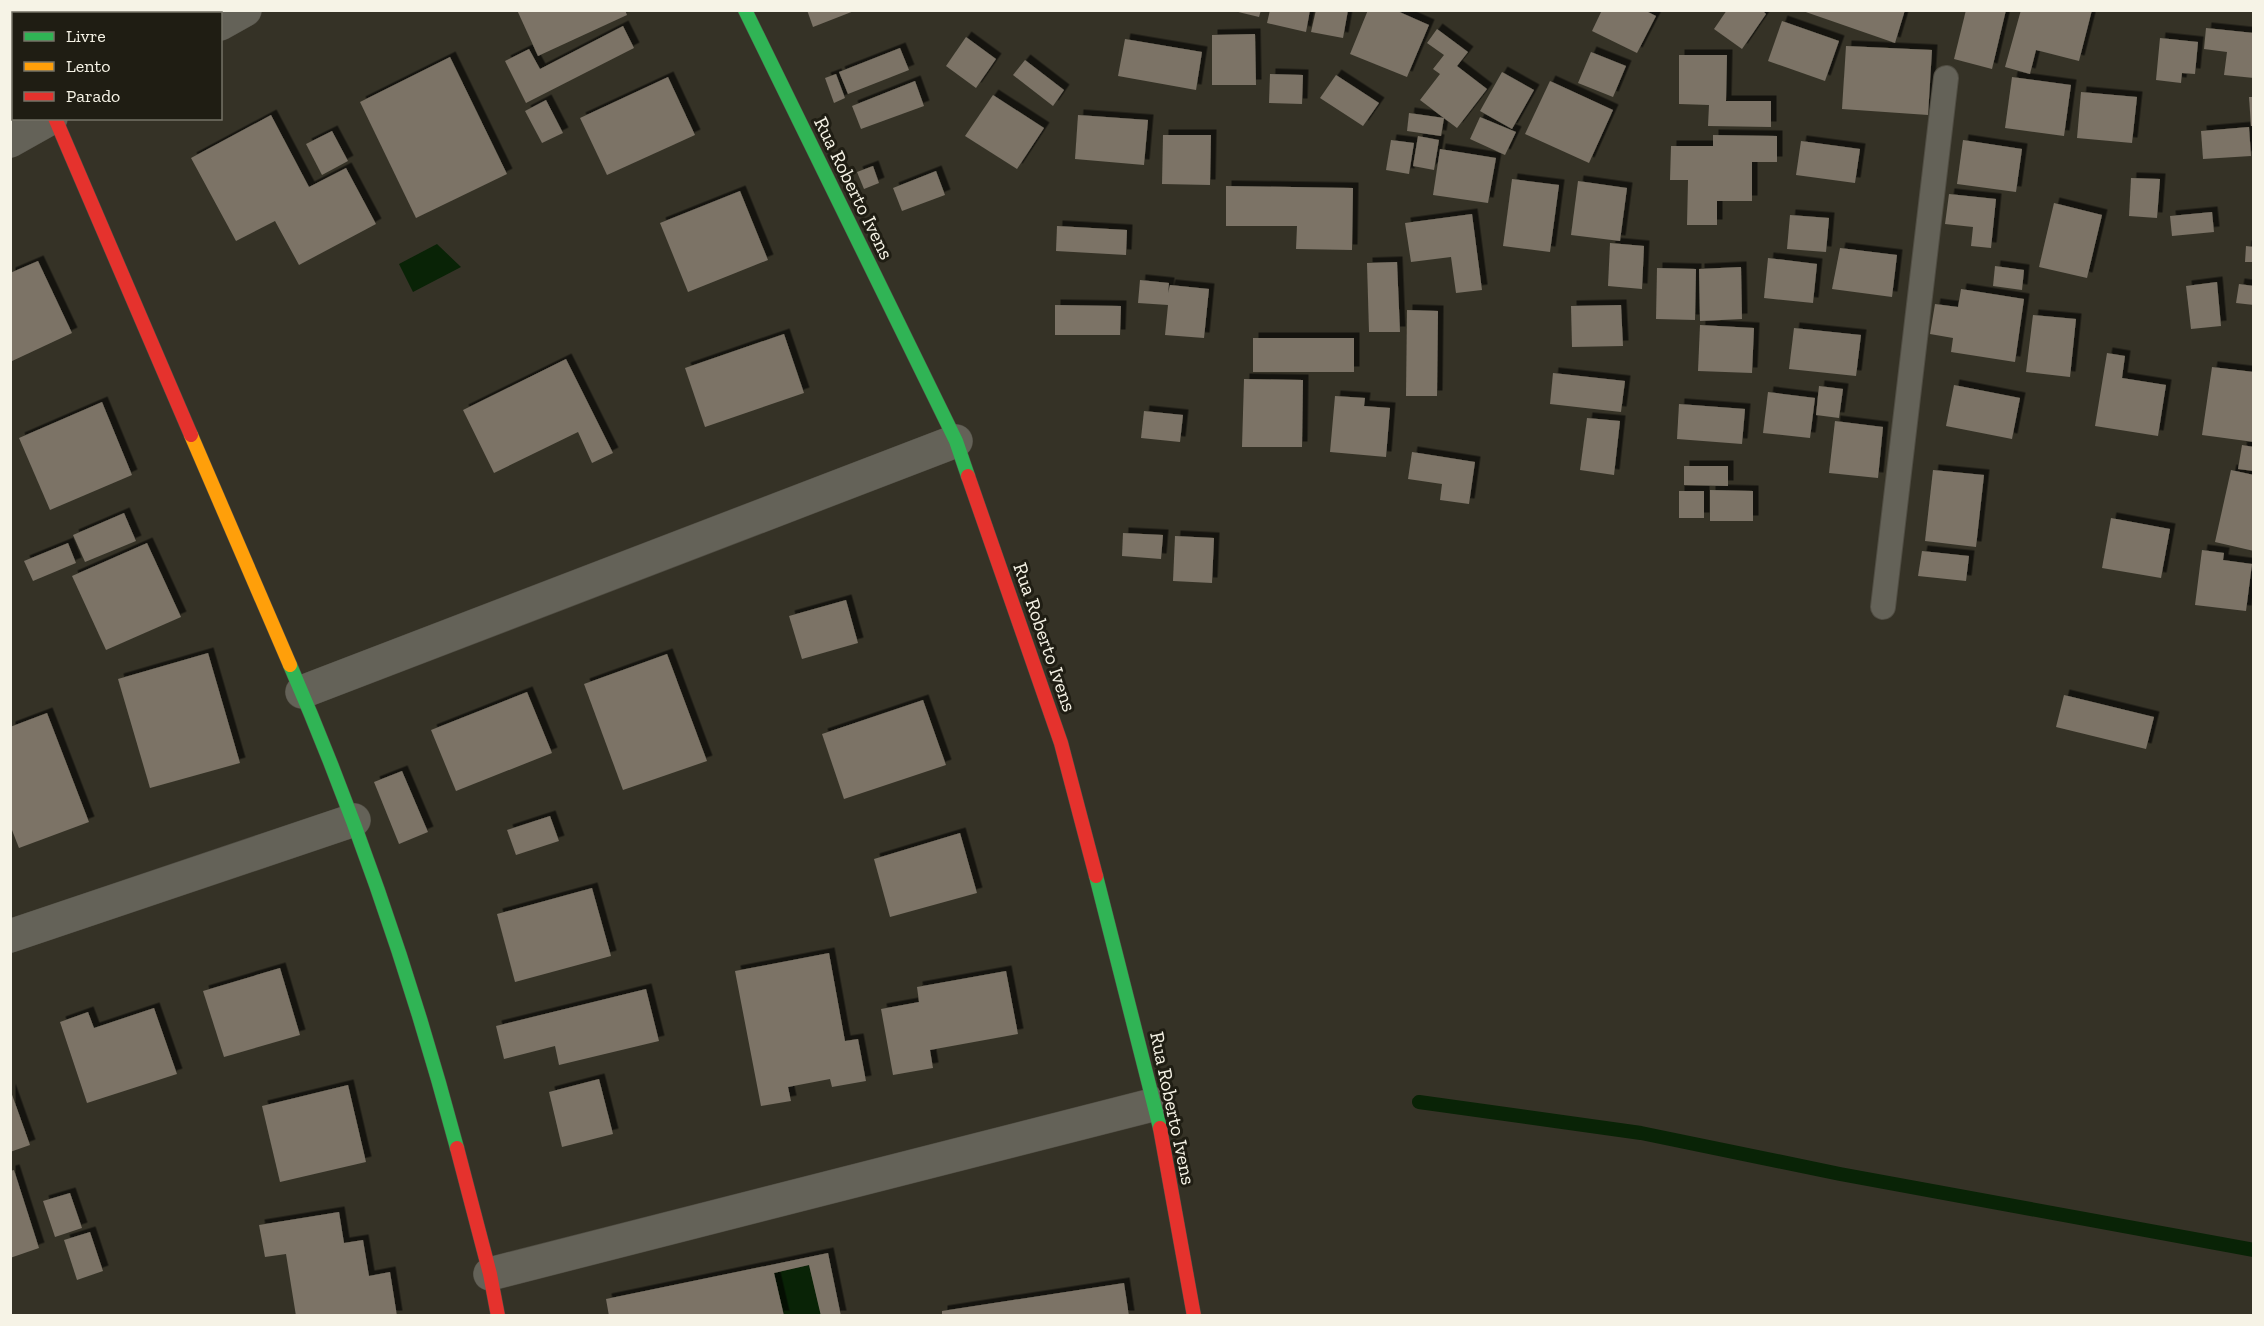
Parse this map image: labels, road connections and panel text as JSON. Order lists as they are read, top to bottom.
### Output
{
  "streets": {
    "street": ["Rua Roberto Ivens"]
  },
  "legend": ["Livre", "Lento", "Parado"]
}
